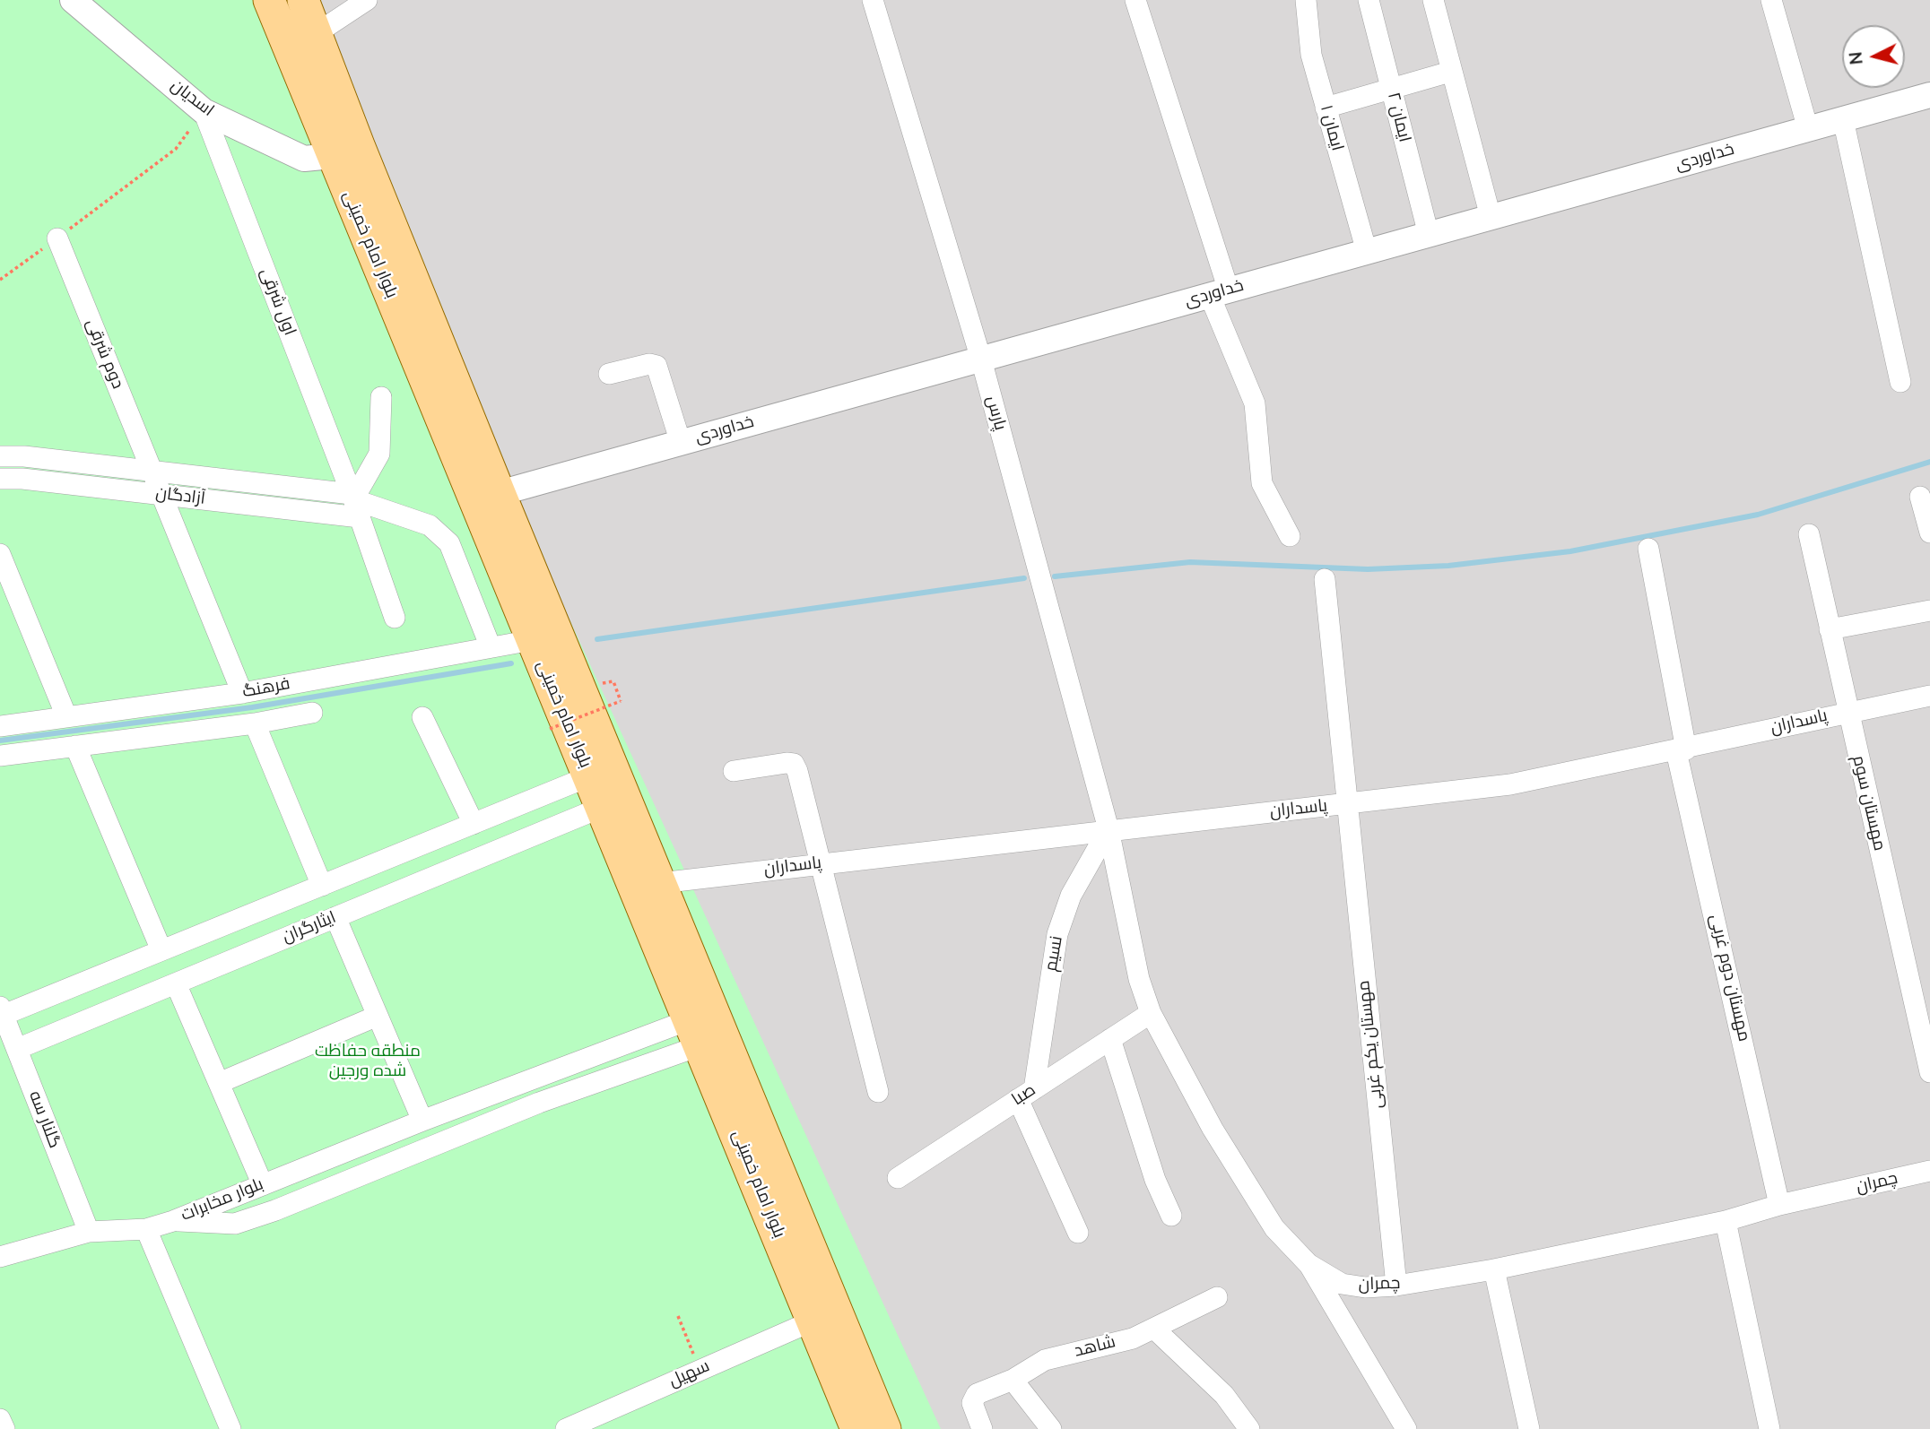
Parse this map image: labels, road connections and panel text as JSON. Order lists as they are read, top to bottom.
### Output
{
  "streets": {
    "main road": ["بلوار امام خمینی"],
    "street": [
      "اسدیان",
      "ایمان ۲",
      "ایمان ۱",
      "خداوردی",
      "اول شرقی",
      "دوم شرقی",
      "پارس",
      "آزادگان",
      "فرهنگ",
      "پاسداران",
      "مهستان سوم",
      "ایثارگران",
      "نسیم",
      "مهستان دوم غربی",
      "مهستان یکم غربی",
      "صبا",
      "گلنار سه",
      "چمران",
      "بلوار مخابرات",
      "شاهد",
      "سهیل"
    ]
  },
  "crossings": [
    ["اسدیان", "بلوار امام خمینی"],
    ["اسدیان", "اول شرقی"],
    ["ایمان ۲", "خداوردی"],
    ["ایمان ۱", "خداوردی"],
    ["خداوردی", "بلوار امام خمینی"],
    ["خداوردی", "پارس"],
    ["بلوار امام خمینی", "فرهنگ"],
    ["بلوار امام خمینی", "پاسداران"],
    ["بلوار امام خمینی", "ایثارگران"],
    ["بلوار امام خمینی", "بلوار مخابرات"],
    ["بلوار امام خمینی", "سهیل"],
    ["اول شرقی", "آزادگان"],
    ["دوم شرقی", "آزادگان"],
    ["دوم شرقی", "فرهنگ"],
    ["پارس", "پاسداران"],
    ["پارس", "نسیم"],
    ["پارس", "چمران"],
    ["پاسداران", "مهستان سوم"],
    ["پاسداران", "نسیم"],
    ["پاسداران", "مهستان دوم غربی"],
    ["پاسداران", "مهستان یکم غربی"],
    ["پاسداران", "چمران"],
    ["ایثارگران", "گلنار سه"],
    ["نسیم", "صبا"],
    ["نسیم", "چمران"],
    ["مهستان دوم غربی", "چمران"],
    ["مهستان یکم غربی", "چمران"],
    ["صبا", "چمران"]
  ],
  "parks": ["منطقه حفاظت شده ورجین"],
  "north": "left"
}
